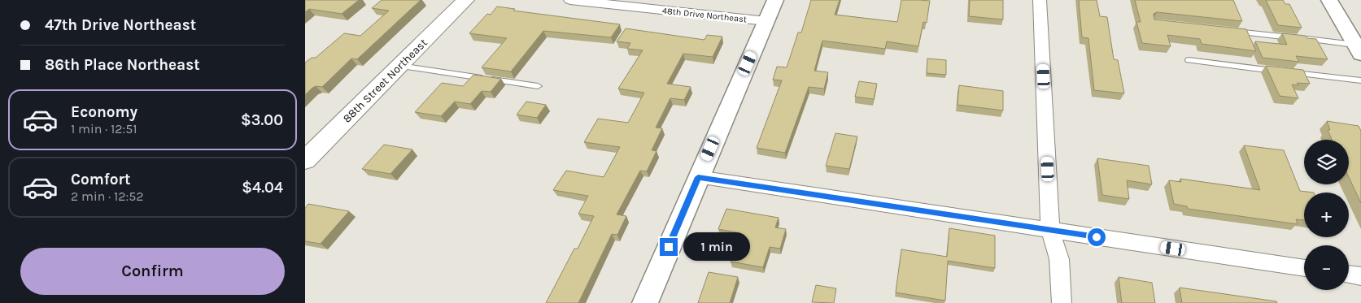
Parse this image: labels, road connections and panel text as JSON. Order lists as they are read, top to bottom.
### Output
{
  "streets": {
    "main road": ["88th Street Northeast"],
    "street": ["48th Drive Northeast"]
  },
  "page": {
    "banner": ["47th Drive Northeast", "86th Place Northeast"],
    "list": [
      {
        "name": "Economy",
        "note": "1 min · 12:51",
        "value": "$3.00"
      },
      {
        "name": "Comfort",
        "note": "2 min · 12:52",
        "value": "$4.04"
      }
    ],
    "map_buttons": ["+", "−"],
    "bubble": "1 min",
    "buttons": "Confirm"
  }
}
